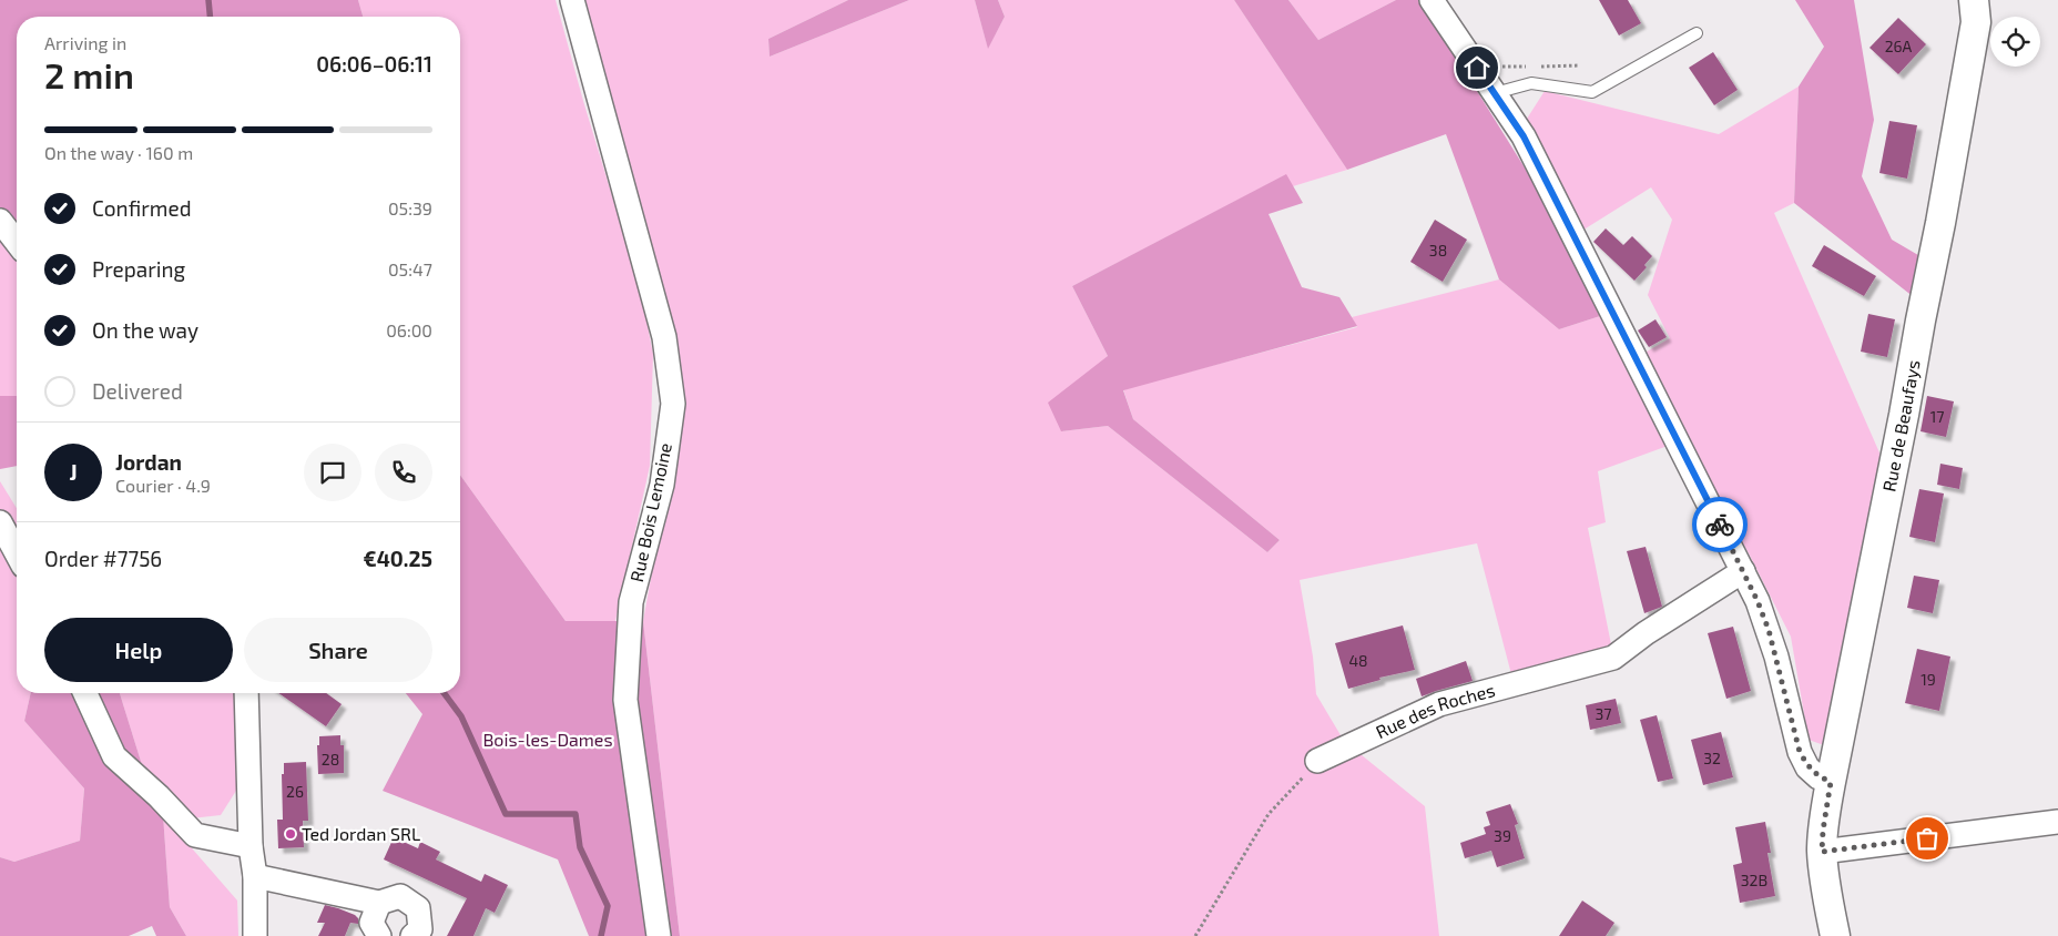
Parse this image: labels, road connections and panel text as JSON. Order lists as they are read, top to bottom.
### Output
{
  "streets": {
    "street": ["Rue de Beaufays", "Rue Bois Lemoine", "Rue des Roches"]
  },
  "parks": ["Bois-les-Dames"],
  "places": ["Ted Jordan SRL"],
  "house_numbers": [
    "26A",
    "38",
    "17",
    "48",
    "19",
    "37",
    "32",
    "28",
    "26",
    "39",
    "32B"
  ],
  "page": {
    "heading": ["2 min", "Arriving in", "06:06–06:11"],
    "panel": [
      "Jordan",
      "Courier · 4.9",
      "Order #7756",
      "€40.25"
    ],
    "bar": "On the way · 160 m",
    "list": [
      ["Confirmed", "05:39"],
      ["Preparing", "05:47"],
      ["On the way", "06:00"],
      "Delivered"
    ],
    "round": "J",
    "buttons": ["Help", "Share"]
  }
}
